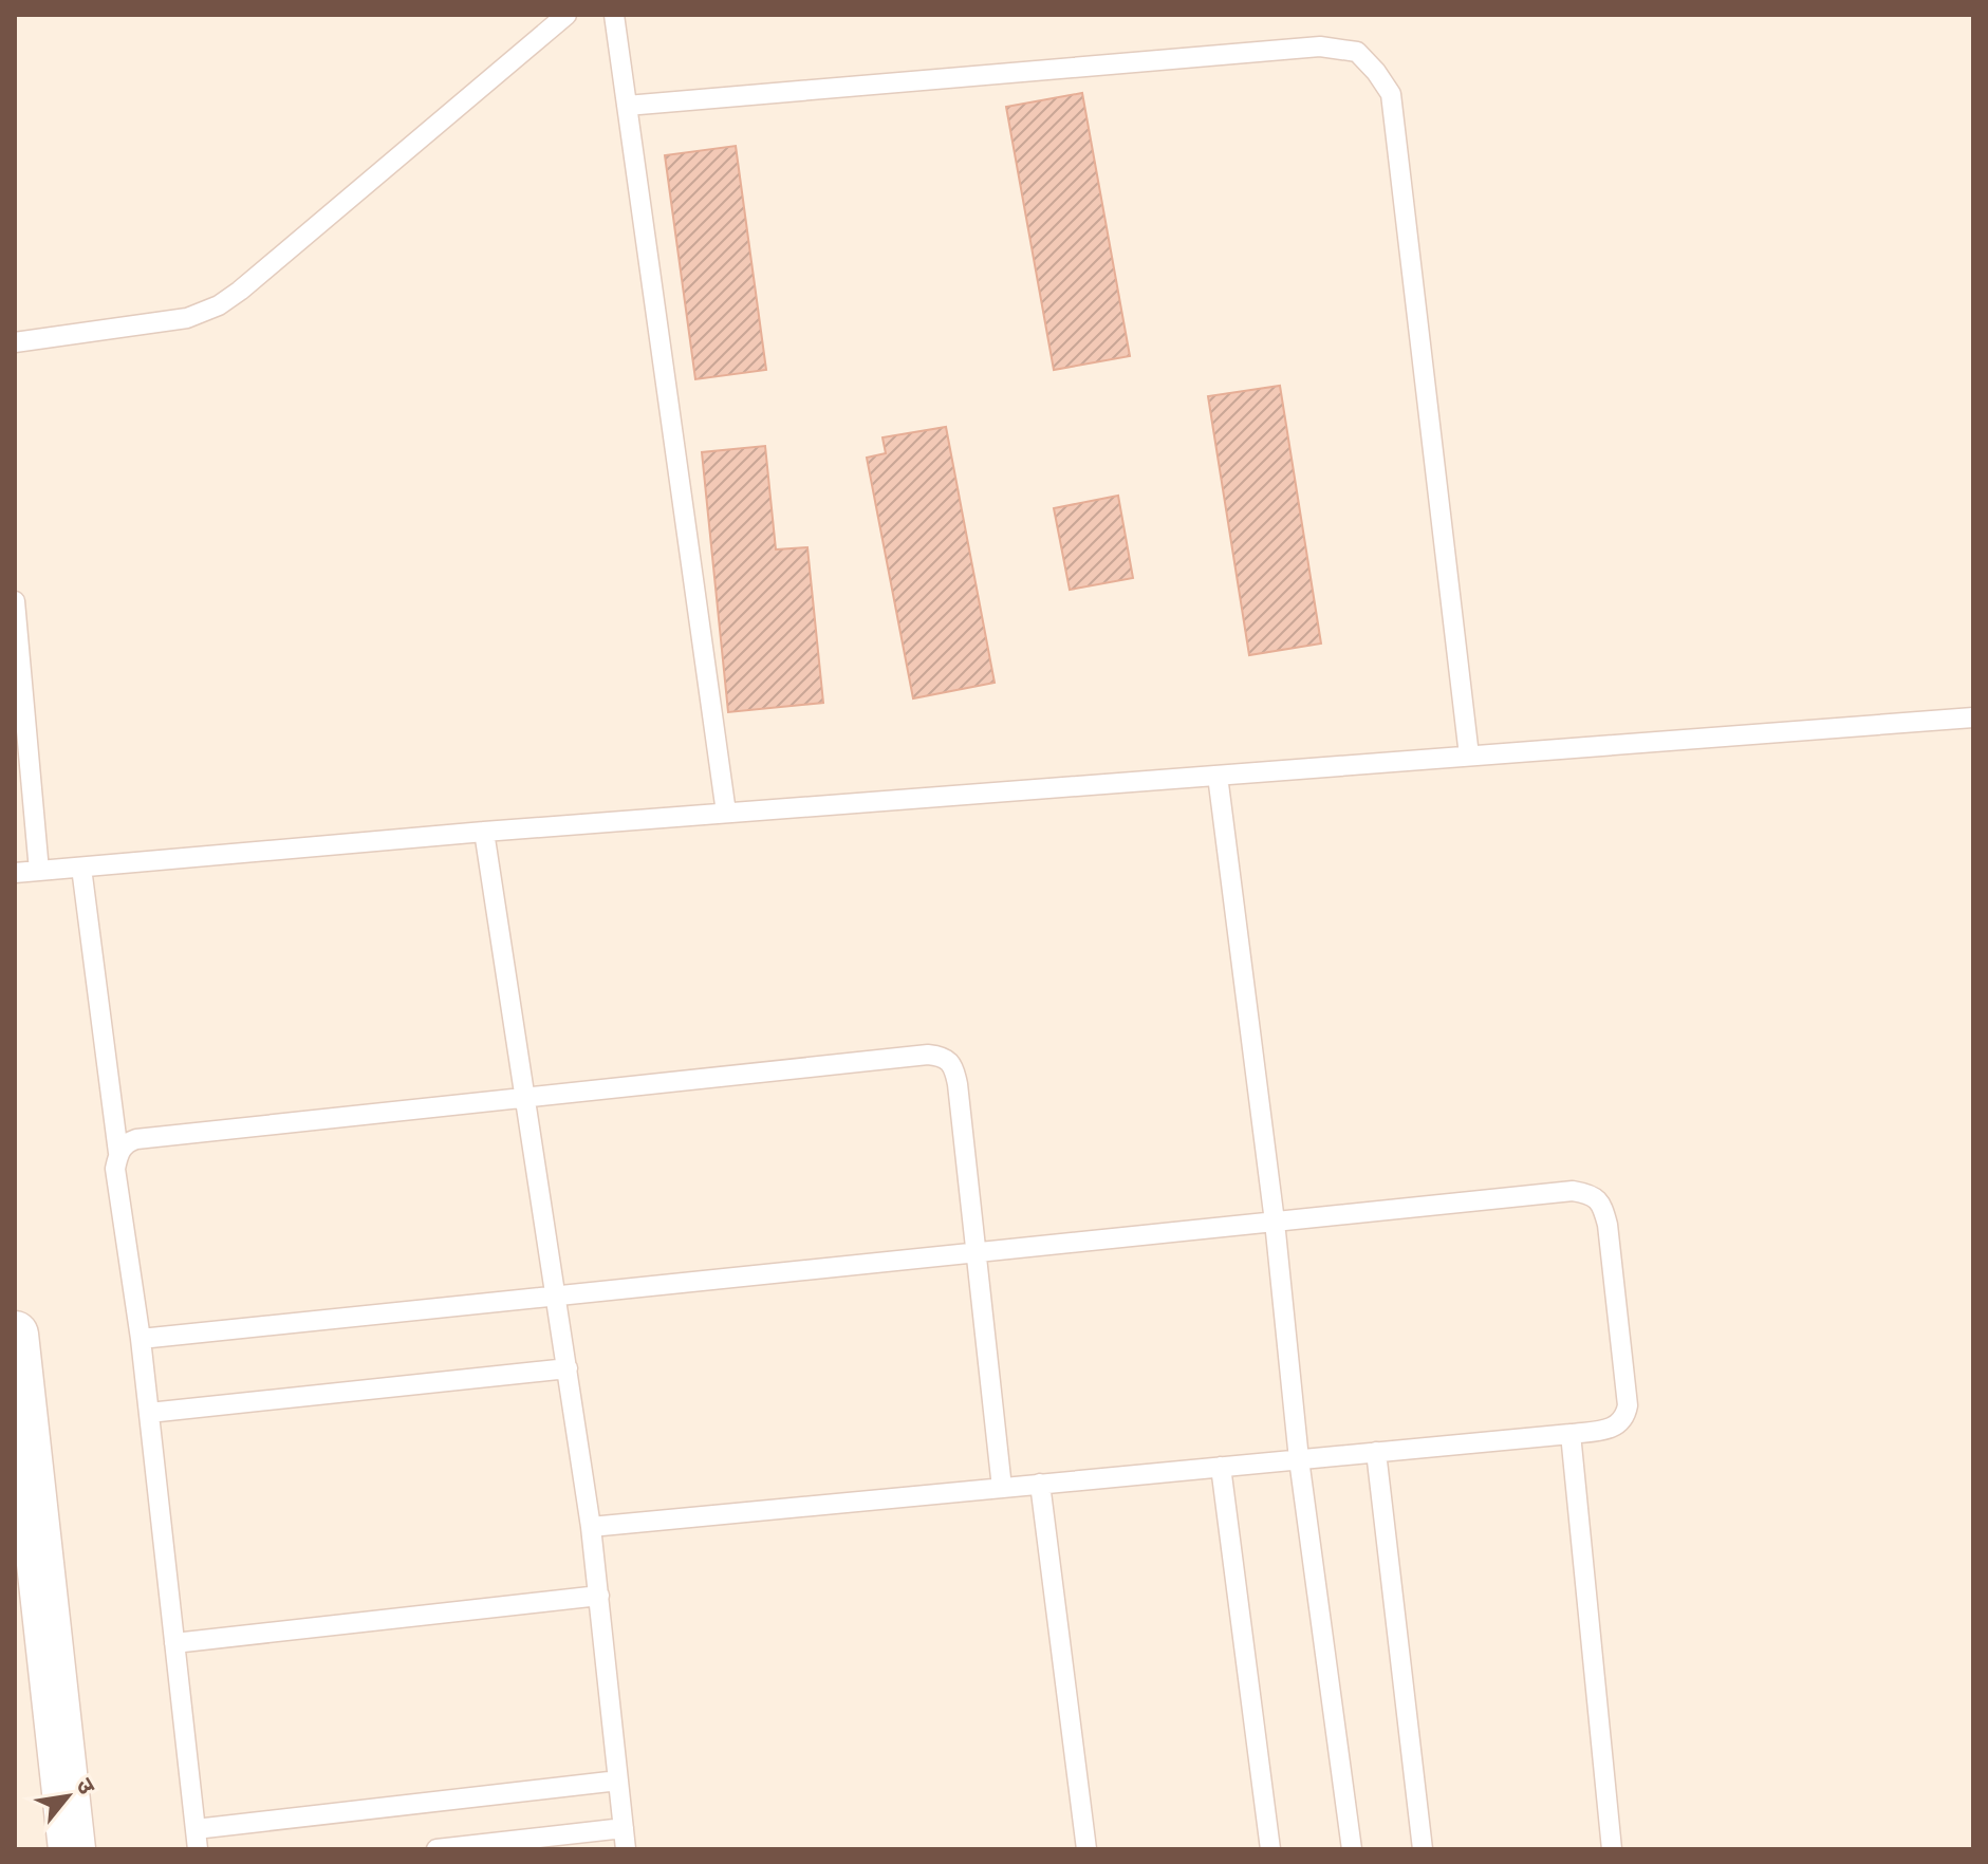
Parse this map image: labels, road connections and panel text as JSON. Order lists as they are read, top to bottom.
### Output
{
  "north": "top right"
}
